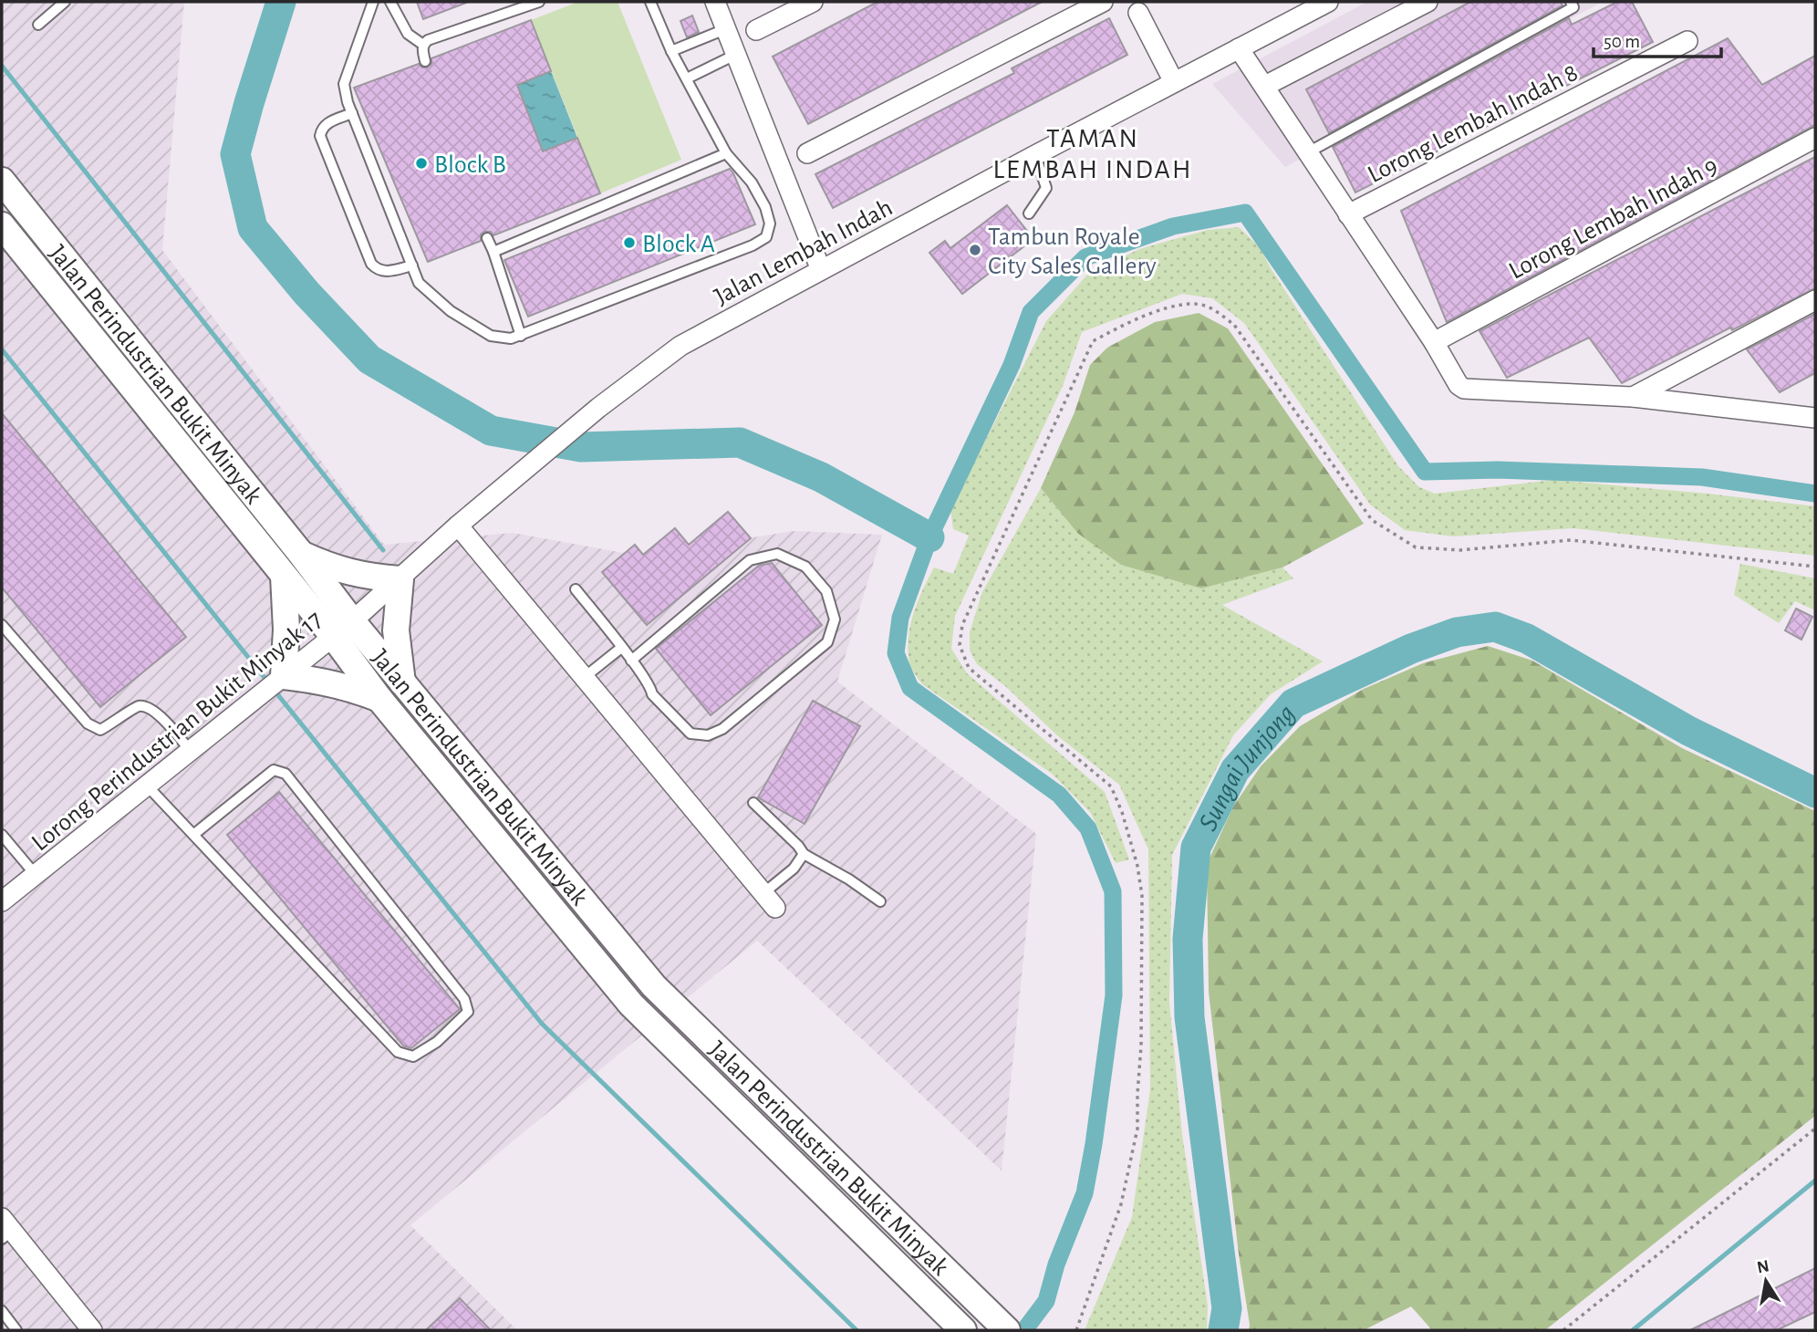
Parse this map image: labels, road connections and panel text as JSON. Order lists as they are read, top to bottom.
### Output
{
  "streets": {
    "main road": ["Jalan Perindustrian Bukit Minyak"],
    "street": [
      "Lorong Lembah Indah 8",
      "Lorong Lembah Indah 9",
      "Jalan Lembah Indah",
      "Lorong Perindustrian Bukit Minyak 17"
    ]
  },
  "crossings": [
    ["Jalan Lembah Indah", "Jalan Perindustrian Bukit Minyak"],
    ["Jalan Lembah Indah", "Lorong Perindustrian Bukit Minyak 17"],
    ["Jalan Perindustrian Bukit Minyak", "Lorong Perindustrian Bukit Minyak 17"]
  ],
  "districts": ["TAMAN LEMBAH INDAH"],
  "water": ["Sungai Junjong"],
  "places": ["Block B", "Block A", "Tambun Royale City Sales Gallery"],
  "scale_bar": "50 m",
  "north": "top"
}
